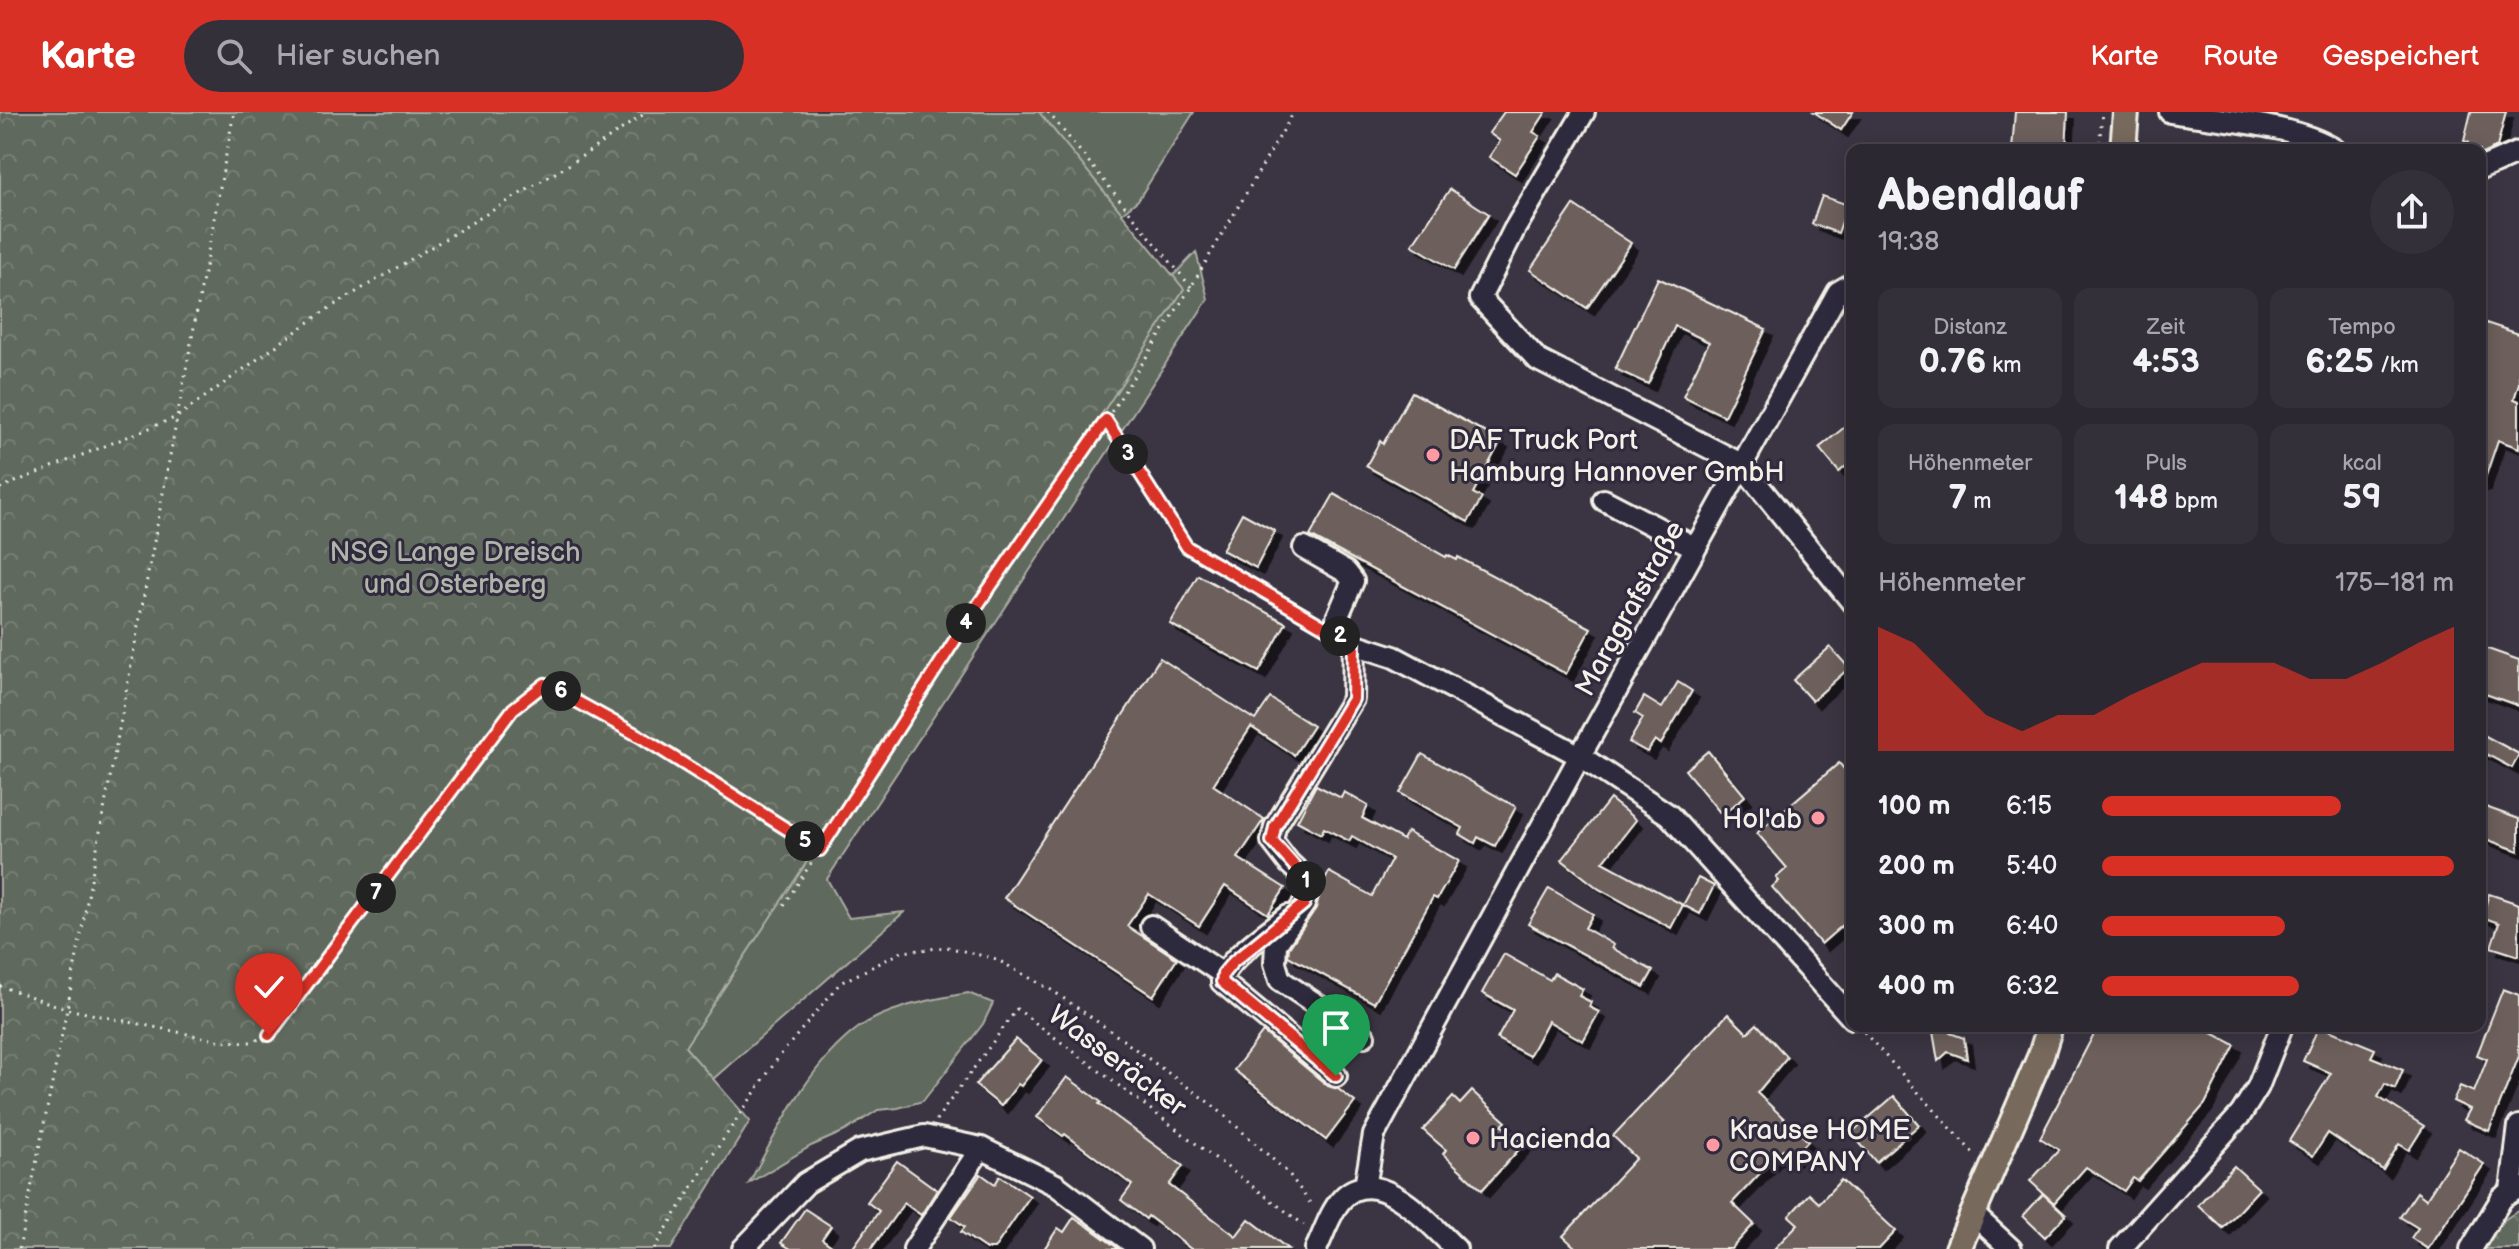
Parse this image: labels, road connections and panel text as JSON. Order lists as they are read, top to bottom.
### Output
{
  "streets": {
    "street": ["Marggrafstraße"],
    "path": ["Wasseräcker"]
  },
  "parks": ["NSG Lange Dreisch und Osterberg"],
  "places": [
    "DAF Truck Port Hamburg Hannover GmbH",
    "Hol'ab",
    "Hacienda",
    "Krause HOME COMPANY"
  ],
  "page": {
    "header": "Karte",
    "search": "Hier suchen",
    "nav": ["Karte", "Route", "Gespeichert"],
    "heading": ["Abendlauf", "19:38"],
    "stats": [
      ["Distanz", "0.76 km"],
      ["Zeit", "4:53"],
      ["Tempo", "6:25 /km"],
      ["Höhenmeter", "7 m"],
      ["Puls", "148 bpm"],
      ["kcal", "59"]
    ],
    "pins": [
      "3",
      "4",
      "2",
      "6",
      "5",
      "1",
      "7"
    ],
    "chart": ["Höhenmeter", "175–181 m"],
    "list": [
      {
        "name": "100 m",
        "note": "6:15"
      },
      {
        "name": "200 m",
        "note": "5:40"
      },
      {
        "name": "300 m",
        "note": "6:40"
      },
      {
        "name": "400 m",
        "note": "6:32"
      }
    ]
  }
}
